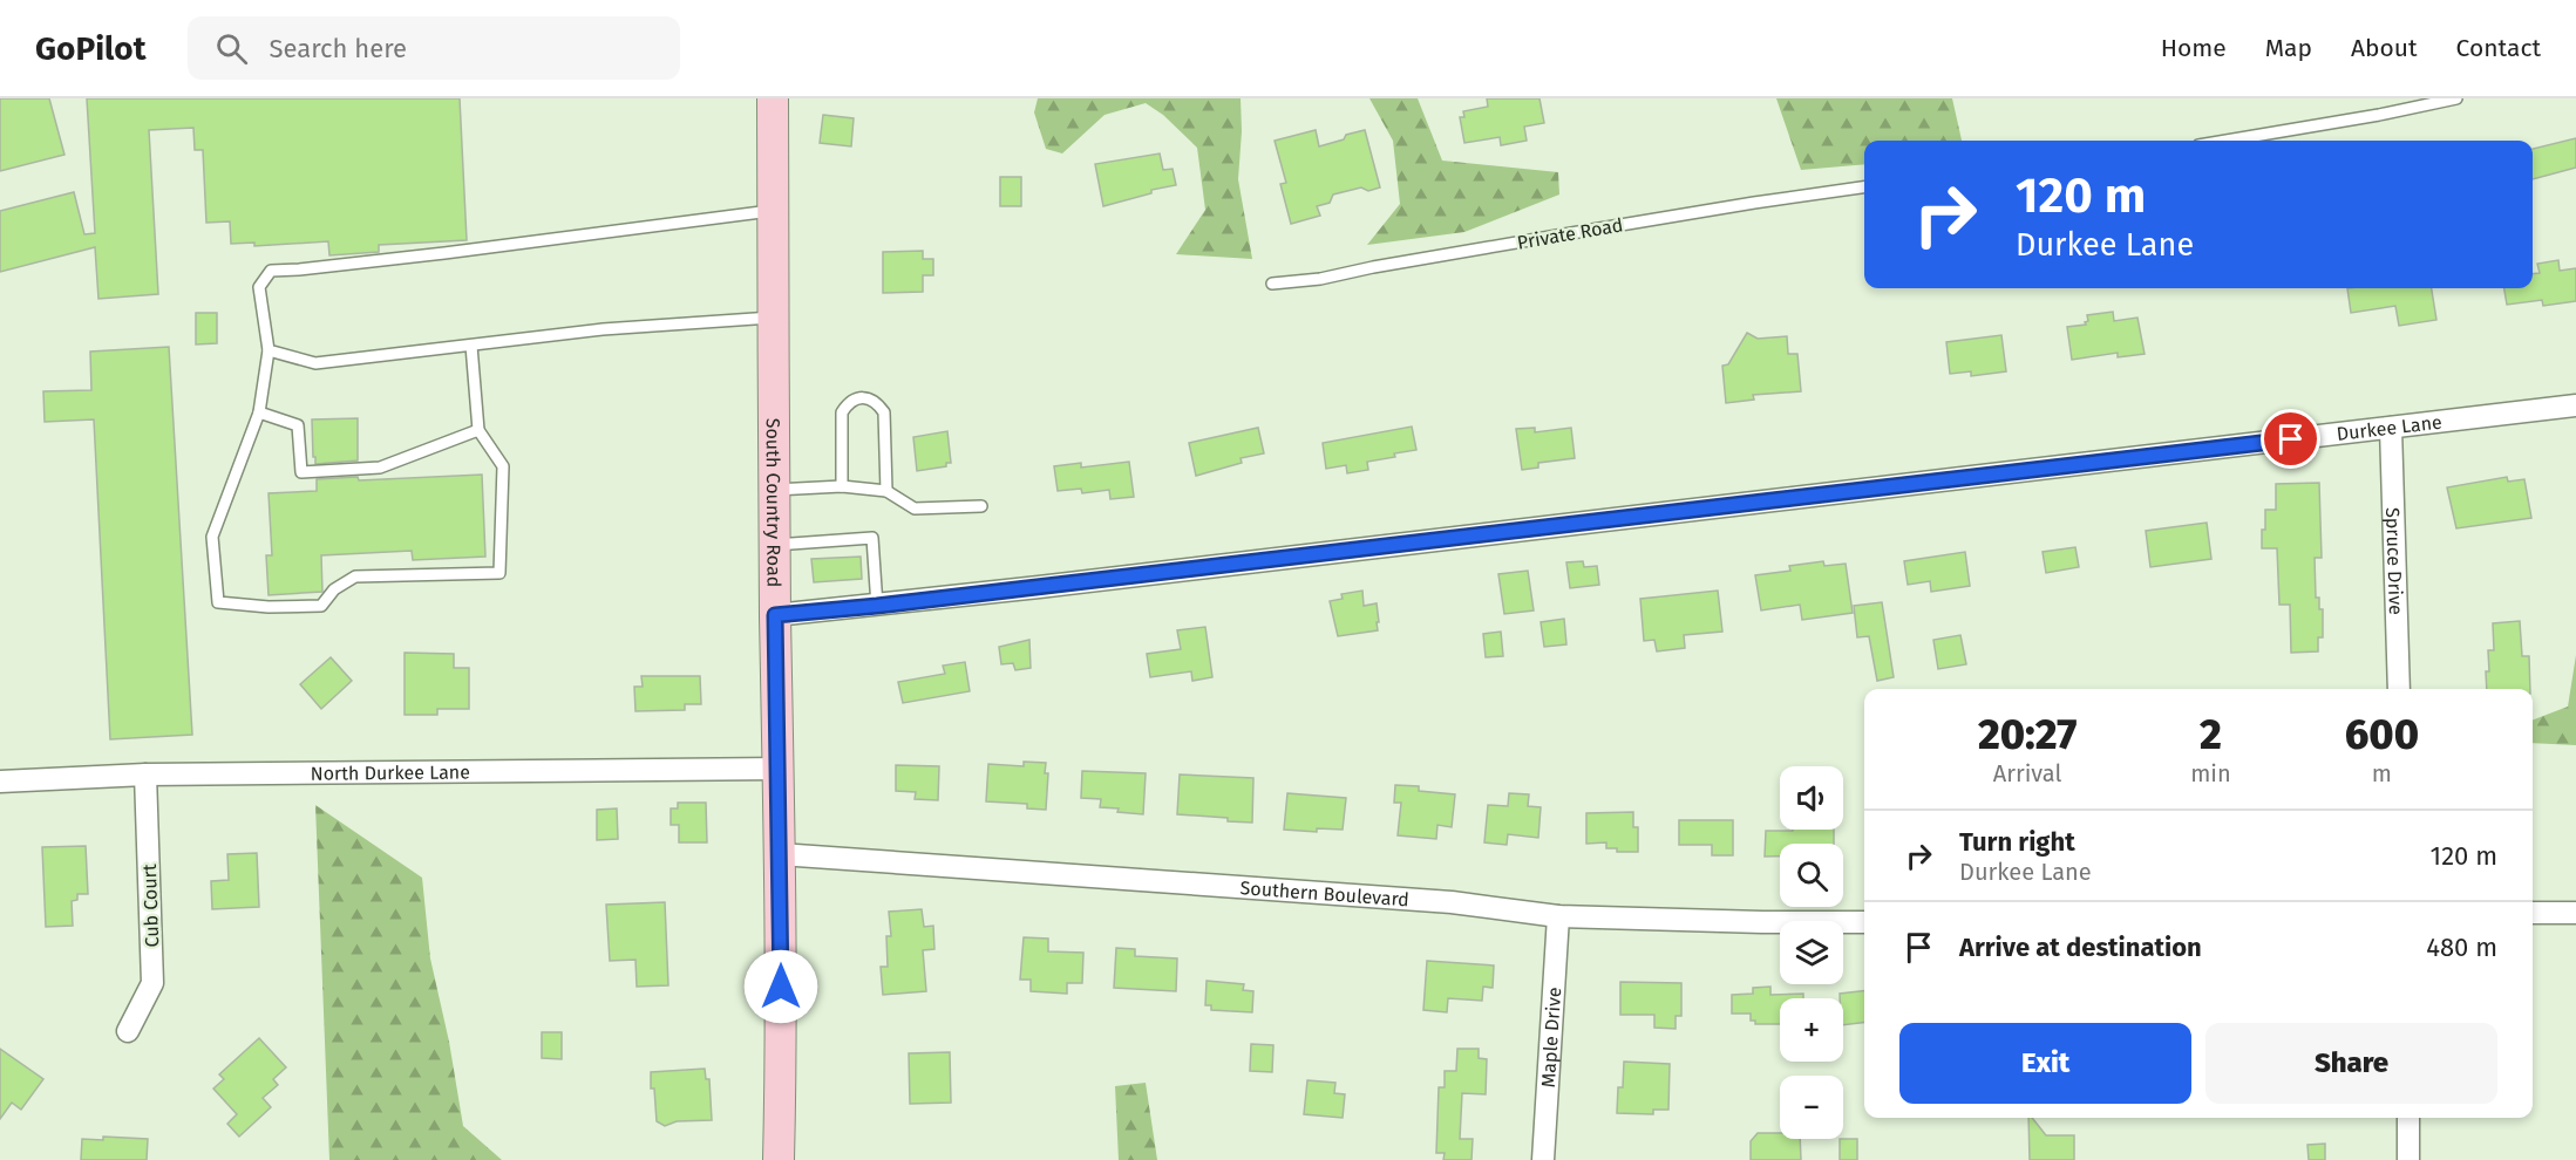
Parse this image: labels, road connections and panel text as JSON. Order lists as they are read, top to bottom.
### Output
{
  "streets": {
    "main road": ["South Country Road"],
    "street": [
      "Durkee Lane",
      "Spruce Drive",
      "North Durkee Lane",
      "Southern Boulevard",
      "Cub Court",
      "Maple Drive"
    ],
    "lane": ["Private Road"]
  },
  "crossings": [
    ["Durkee Lane", "South Country Road"],
    ["Durkee Lane", "Spruce Drive"],
    ["South Country Road", "North Durkee Lane"],
    ["South Country Road", "Southern Boulevard"],
    ["North Durkee Lane", "Cub Court"],
    ["Southern Boulevard", "Maple Drive"]
  ],
  "page": {
    "header": "GoPilot",
    "search": "Search here",
    "nav": [
      "Home",
      "Map",
      "About",
      "Contact"
    ],
    "turn": ["120 m", "Durkee Lane"],
    "eta": [
      "20:27",
      "Arrival",
      "2",
      "min",
      "600",
      "m"
    ],
    "map_buttons": ["+", "−"],
    "list": [
      {
        "name": "Turn right",
        "note": "Durkee Lane",
        "value": "120 m"
      },
      {
        "name": "Arrive at destination",
        "value": "480 m"
      }
    ],
    "buttons": ["Exit", "Share"]
  }
}
